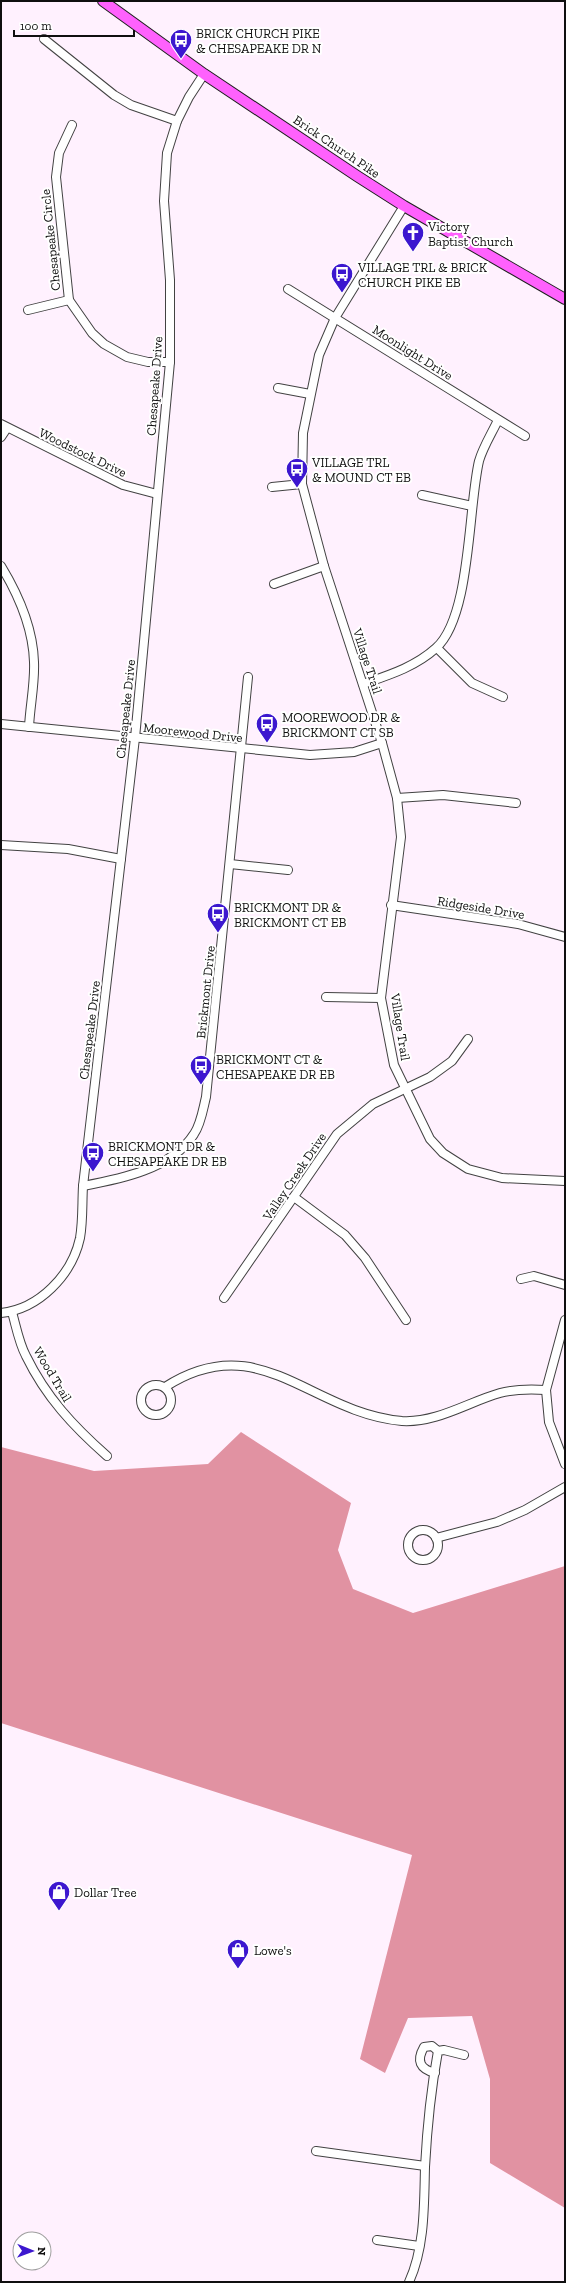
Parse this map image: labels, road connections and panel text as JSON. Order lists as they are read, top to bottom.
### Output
{
  "streets": {
    "main road": ["Brick Church Pike"],
    "street": [
      "Chesapeake Circle",
      "Moonlight Drive",
      "Chesapeake Drive",
      "Woodstock Drive",
      "Village Trail",
      "Moorewood Drive",
      "Ridgeside Drive",
      "Brickmont Drive",
      "Valley Creek Drive",
      "Wood Trail"
    ]
  },
  "crossings": [
    ["Brick Church Pike", "Chesapeake Drive"],
    ["Brick Church Pike", "Village Trail"],
    ["Chesapeake Circle", "Chesapeake Drive"],
    ["Moonlight Drive", "Village Trail"],
    ["Chesapeake Drive", "Woodstock Drive"],
    ["Chesapeake Drive", "Moorewood Drive"],
    ["Chesapeake Drive", "Brickmont Drive"],
    ["Chesapeake Drive", "Wood Trail"],
    ["Village Trail", "Moorewood Drive"],
    ["Village Trail", "Ridgeside Drive"],
    ["Village Trail", "Valley Creek Drive"],
    ["Moorewood Drive", "Brickmont Drive"]
  ],
  "places": {
    "bus stop": [
      "BRICK CHURCH PIKE & CHESAPEAKE DR N",
      "VILLAGE TRL & BRICK CHURCH PIKE EB",
      "VILLAGE TRL & MOUND CT EB",
      "MOOREWOOD DR & BRICKMONT CT SB",
      "BRICKMONT DR & BRICKMONT CT EB",
      "BRICKMONT CT & CHESAPEAKE DR EB",
      "BRICKMONT DR & CHESAPEAKE DR EB"
    ],
    "church": ["Victory Baptist Church"],
    "shop": ["Dollar Tree", "Lowe's"]
  },
  "scale_bar": "100 m",
  "north": "right"
}
